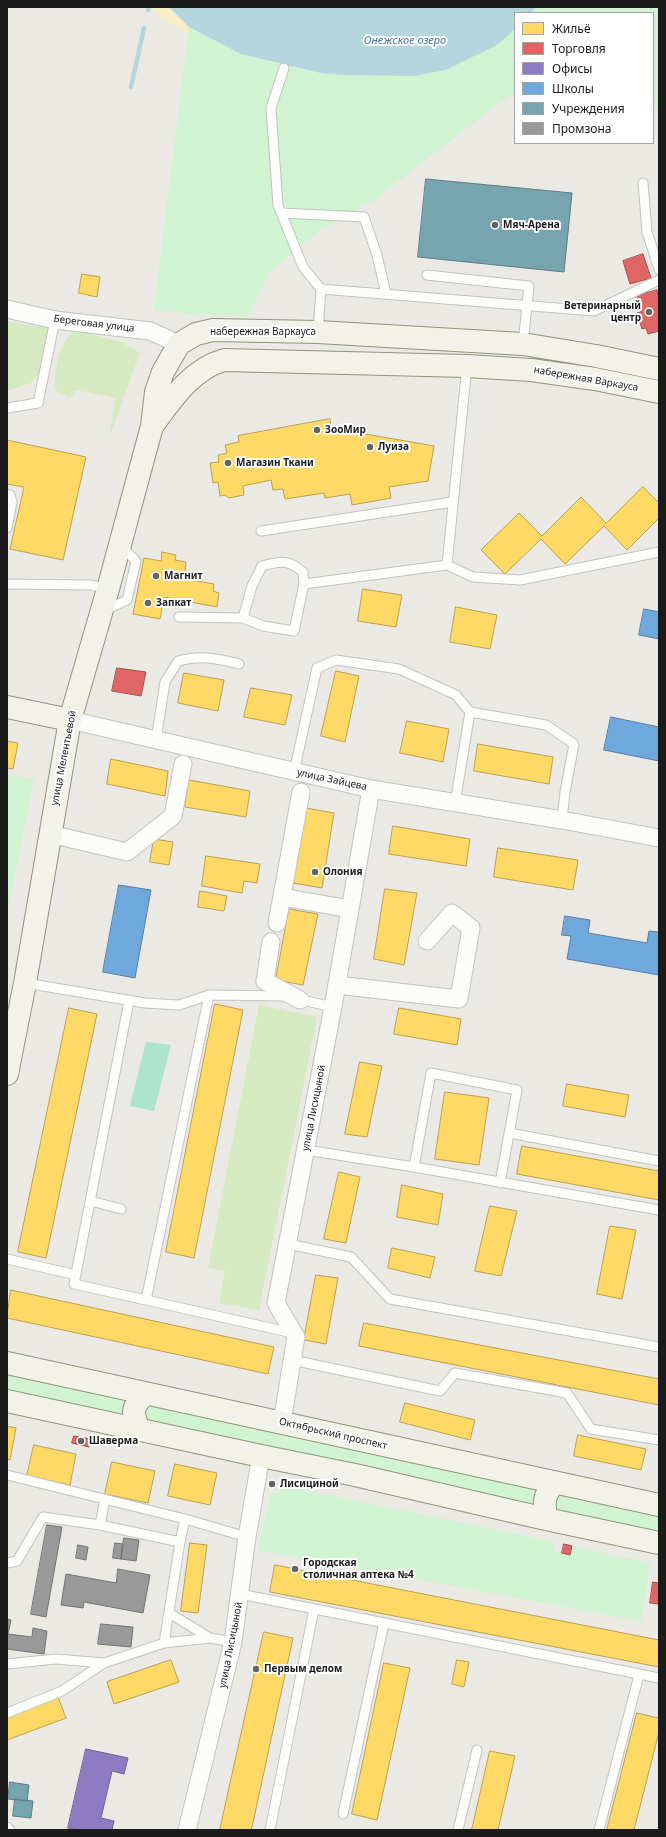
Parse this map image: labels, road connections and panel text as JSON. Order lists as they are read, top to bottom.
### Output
{
  "streets": {
    "main road": [
      "набережная Варкауса",
      "улица Мелентьевой",
      "улица Зайцева",
      "Октябрьский проспект"
    ],
    "street": ["Береговая улица", "улица Лисицыной"]
  },
  "crossings": [
    ["Береговая улица", "набережная Варкауса"],
    ["набережная Варкауса", "улица Мелентьевой"],
    ["улица Мелентьевой", "улица Зайцева"],
    ["улица Зайцева", "улица Лисицыной"]
  ],
  "water": ["Онежское озеро"],
  "places": [
    "Мяч-Арена",
    "Ветеринарный центр",
    "ЗооМир",
    "Луиза",
    "Магазин Ткани",
    "Магнит",
    "Запкат",
    "Олония",
    "Шаверма",
    "Лисициной",
    "Городская столичная аптека №4",
    "Первым делом"
  ],
  "legend": [
    "Жильё",
    "Торговля",
    "Офисы",
    "Школы",
    "Учреждения",
    "Промзона"
  ]
}
